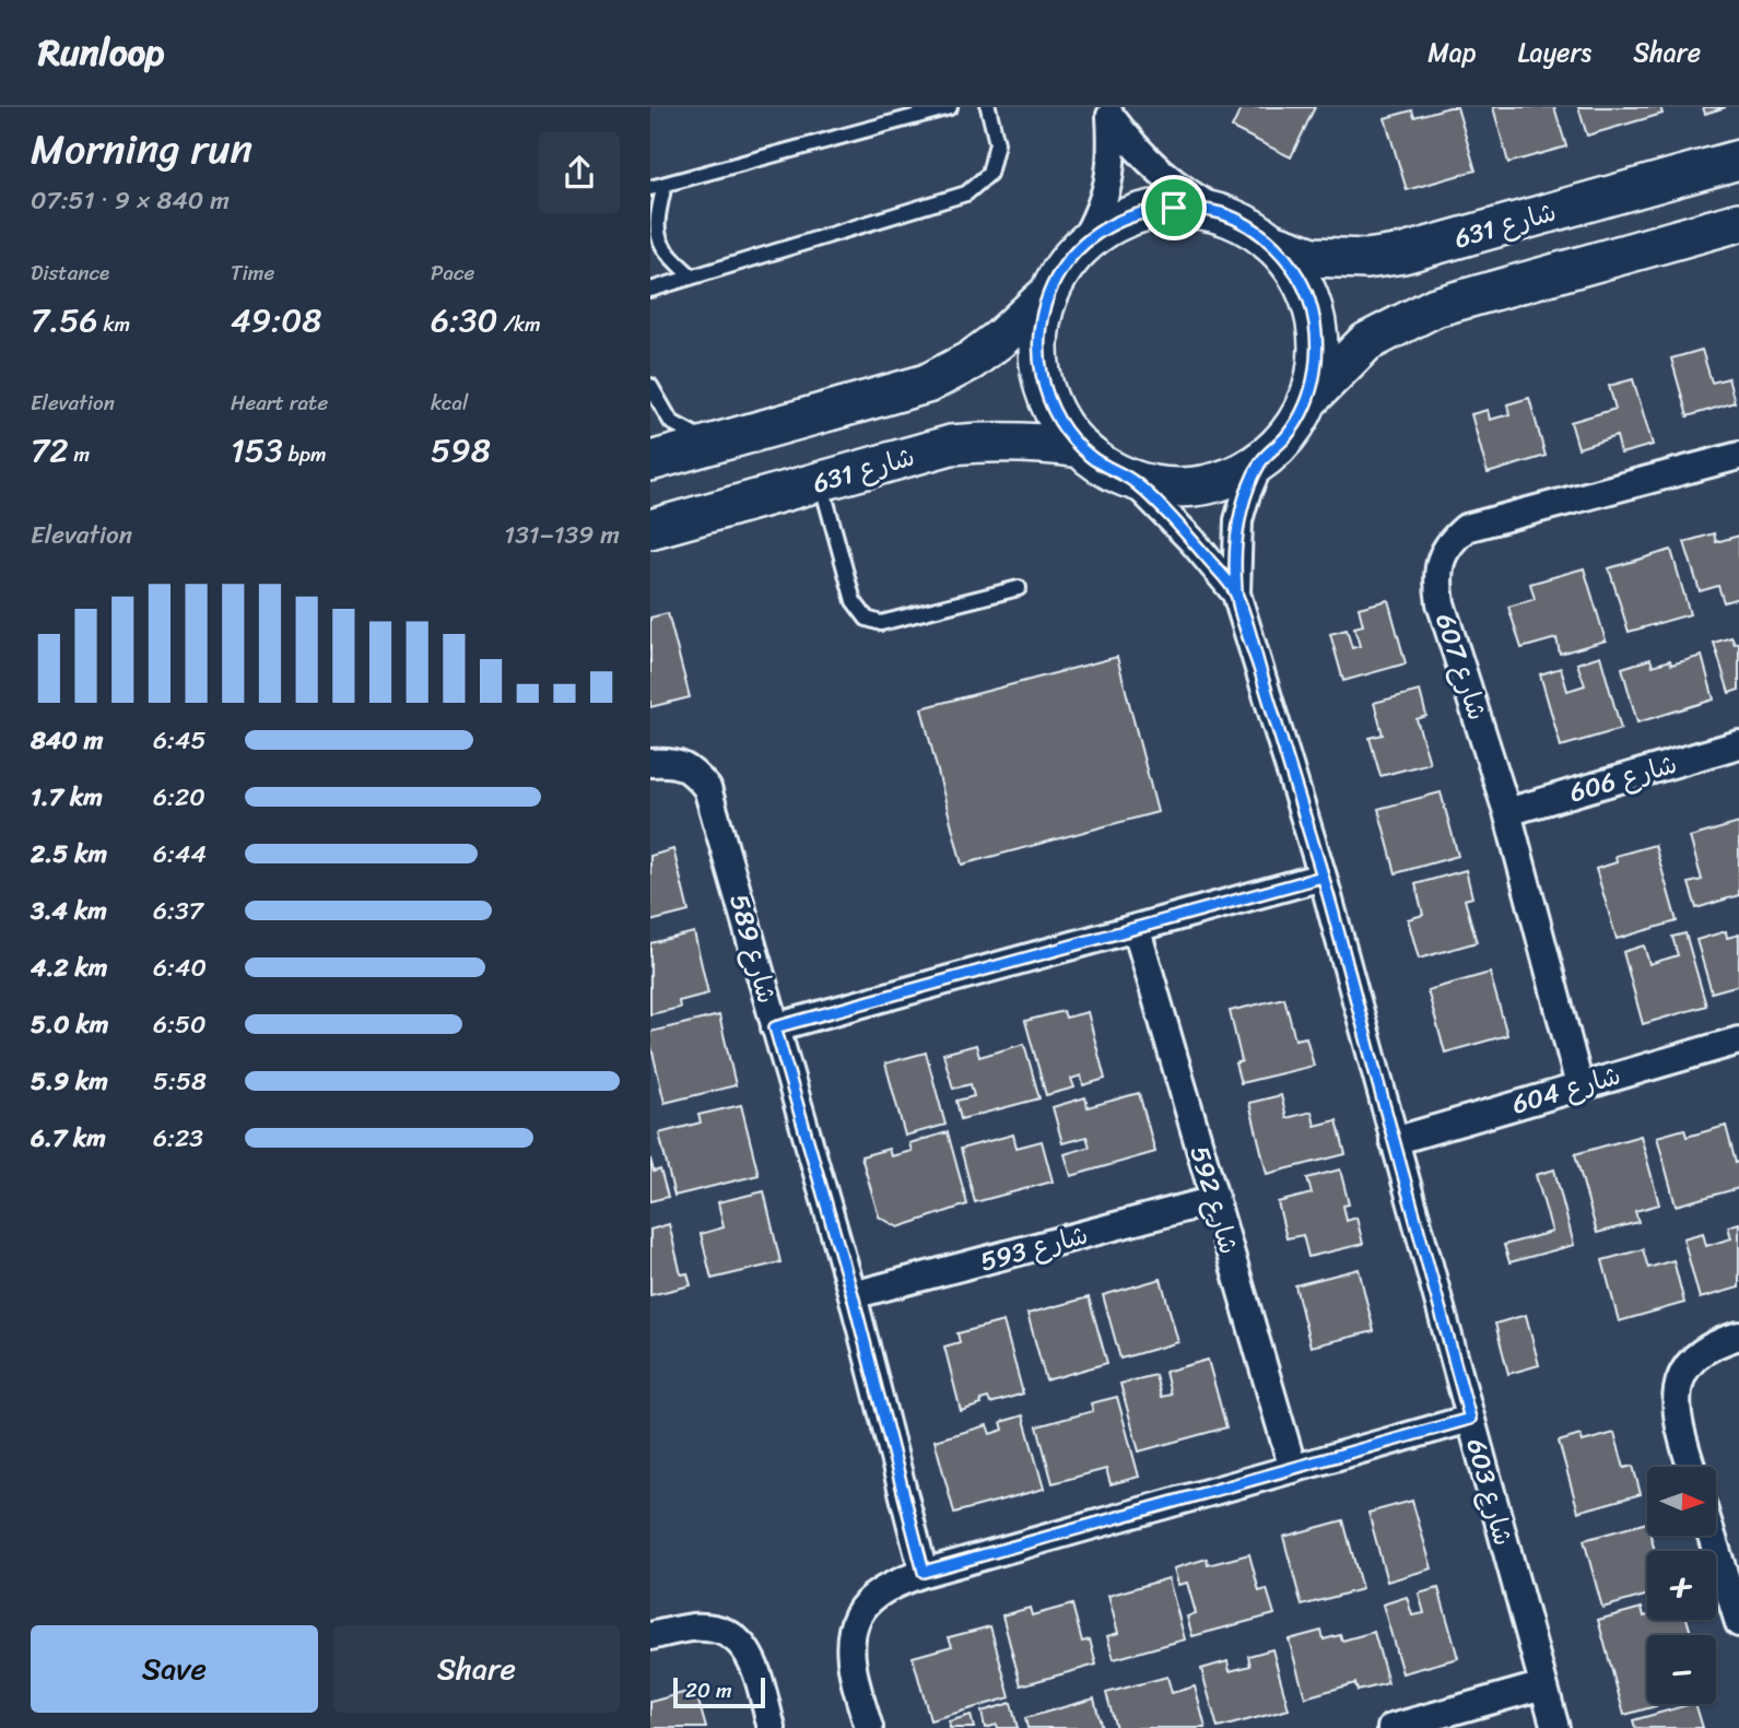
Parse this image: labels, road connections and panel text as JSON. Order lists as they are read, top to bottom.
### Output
{
  "streets": {
    "main road": ["شارع 631"],
    "street": [
      "شارع 607",
      "شارع 606",
      "شارع 589",
      "شارع 604",
      "شارع 592",
      "شارع 593",
      "شارع 603"
    ]
  },
  "crossings": [
    ["شارع 607", "شارع 606"],
    ["شارع 607", "شارع 604"],
    ["شارع 589", "شارع 593"],
    ["شارع 604", "شارع 603"],
    ["شارع 592", "شارع 593"]
  ],
  "scale_bar": "20 m",
  "north": "right",
  "page": {
    "header": "Runloop",
    "nav": ["Map", "Layers", "Share"],
    "heading": ["Morning run", "07:51 · 9 × 840 m"],
    "stats": [
      ["Distance", "7.56 km"],
      ["Time", "49:08"],
      ["Pace", "6:30 /km"],
      ["Elevation", "72 m"],
      ["Heart rate", "153 bpm"],
      ["kcal", "598"]
    ],
    "chart": ["Elevation", "131–139 m"],
    "list": [
      {
        "name": "840 m",
        "note": "6:45"
      },
      {
        "name": "1.7 km",
        "note": "6:20"
      },
      {
        "name": "2.5 km",
        "note": "6:44"
      },
      {
        "name": "3.4 km",
        "note": "6:37"
      },
      {
        "name": "4.2 km",
        "note": "6:40"
      },
      {
        "name": "5.0 km",
        "note": "6:50"
      },
      {
        "name": "5.9 km",
        "note": "5:58"
      },
      {
        "name": "6.7 km",
        "note": "6:23"
      }
    ],
    "map_buttons": ["+", "−"],
    "buttons": ["Save", "Share"],
    "scale": "20 m"
  }
}
